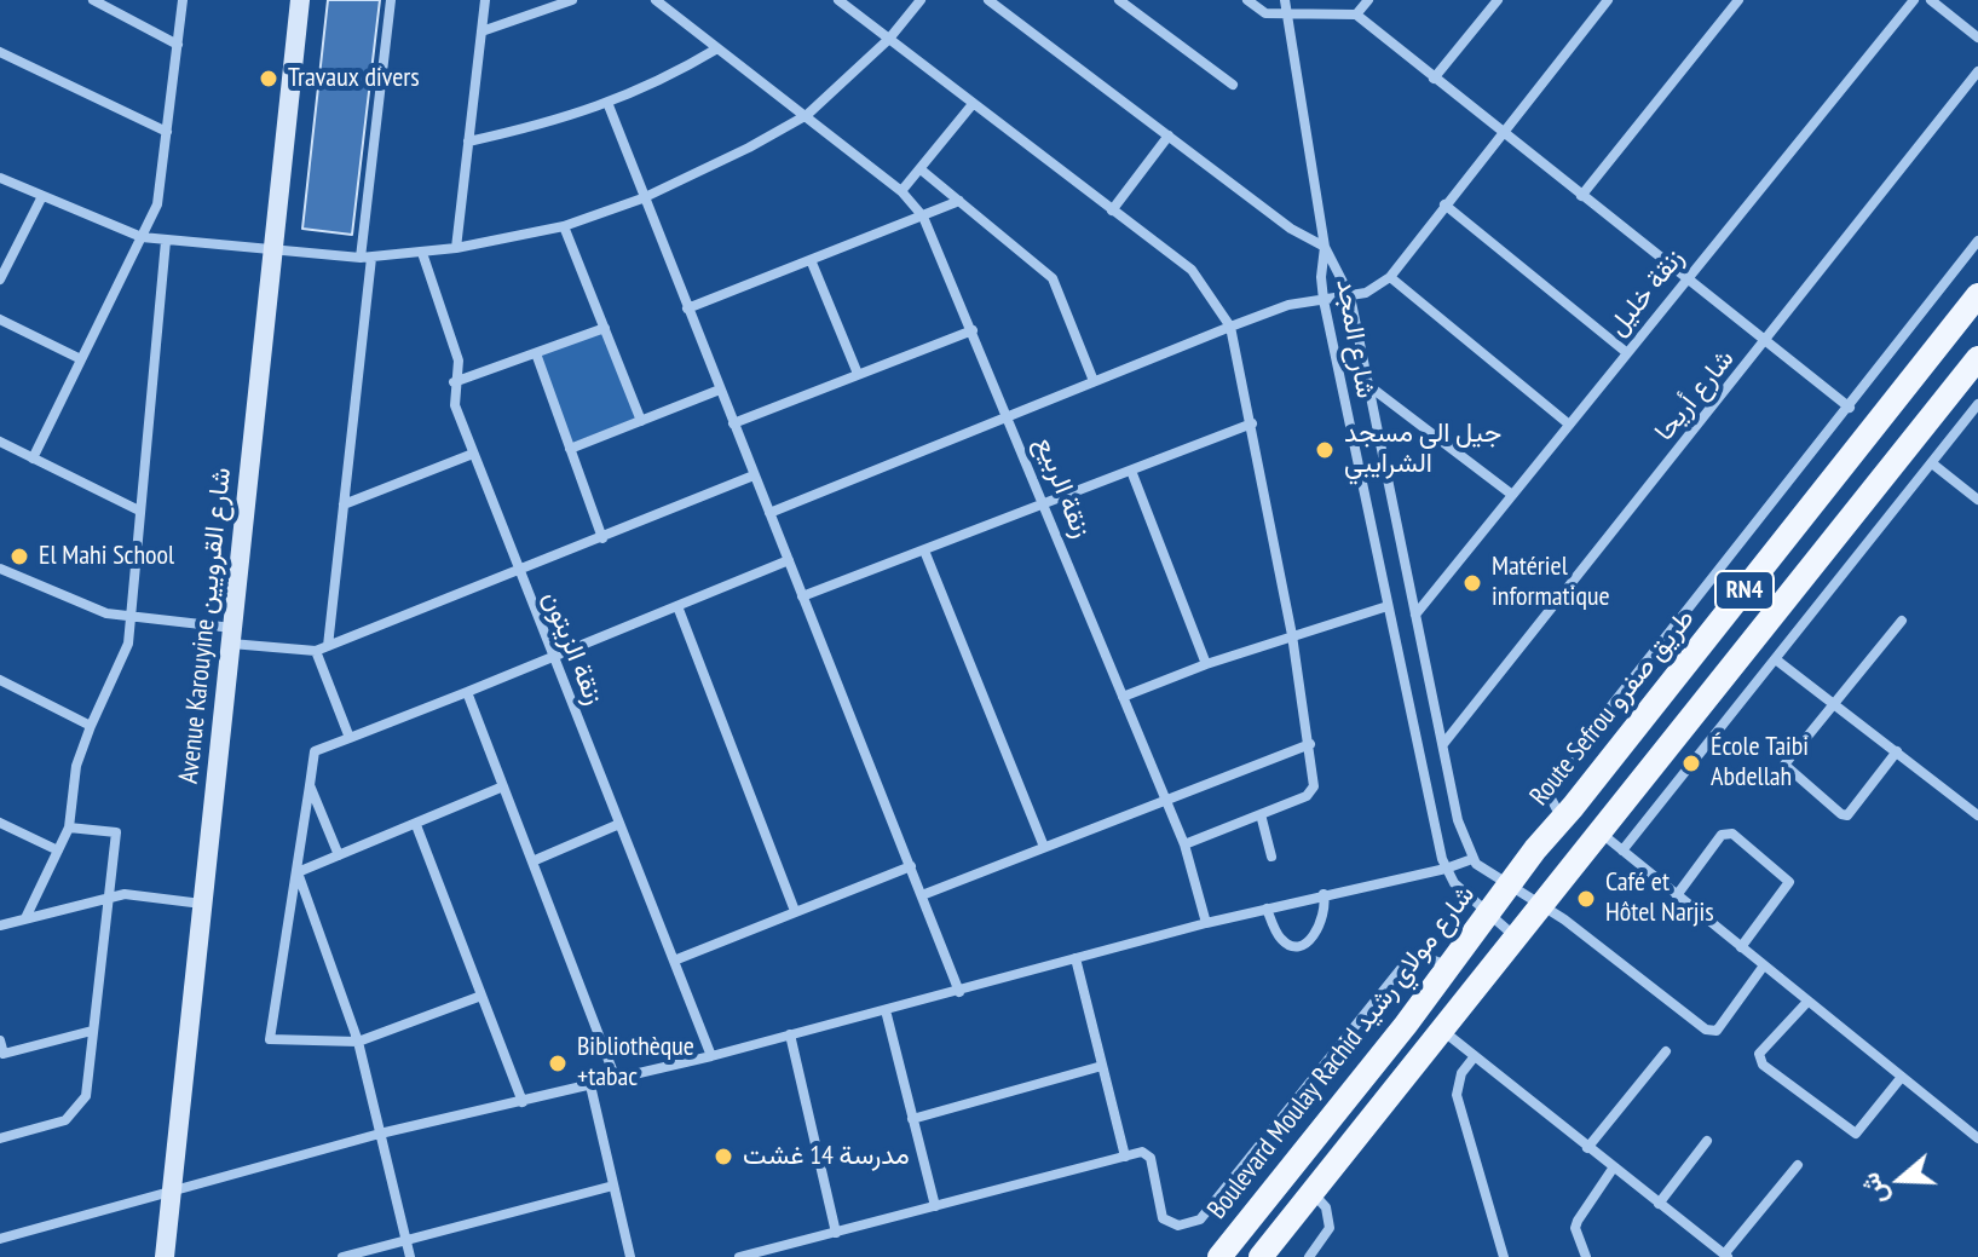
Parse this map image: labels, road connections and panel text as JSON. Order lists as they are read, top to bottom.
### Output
{
  "streets": {
    "main road": ["RN4", "Route Sefrou طريق صفرو", "Boulevard Moulay Rachid شارع مولاي رشيد"],
    "street": [
      "زنقة خليل",
      "شارع المجد",
      "شارع أريحا",
      "زنقة الربيع",
      "Avenue Karouyine شارع القرويين",
      "زنقة الزيتون"
    ]
  },
  "crossings": [
    ["زنقة خليل", "شارع المجد"],
    ["شارع المجد", "شارع أريحا"],
    ["شارع المجد", "RN4"],
    ["شارع المجد", "Boulevard Moulay Rachid شارع مولاي رشيد"],
    ["Route Sefrou طريق صفرو", "Boulevard Moulay Rachid شارع مولاي رشيد"]
  ],
  "places": [
    "Travaux divers",
    "جيل الي مسجد الشرايبي",
    "El Mahi School",
    "Matériel informatique",
    "École Taibi Abdellah",
    "Café et Hôtel Narjis",
    "Bibliothèque +tabac",
    "مدرسة 14 غشت"
  ],
  "north": "left"
}
